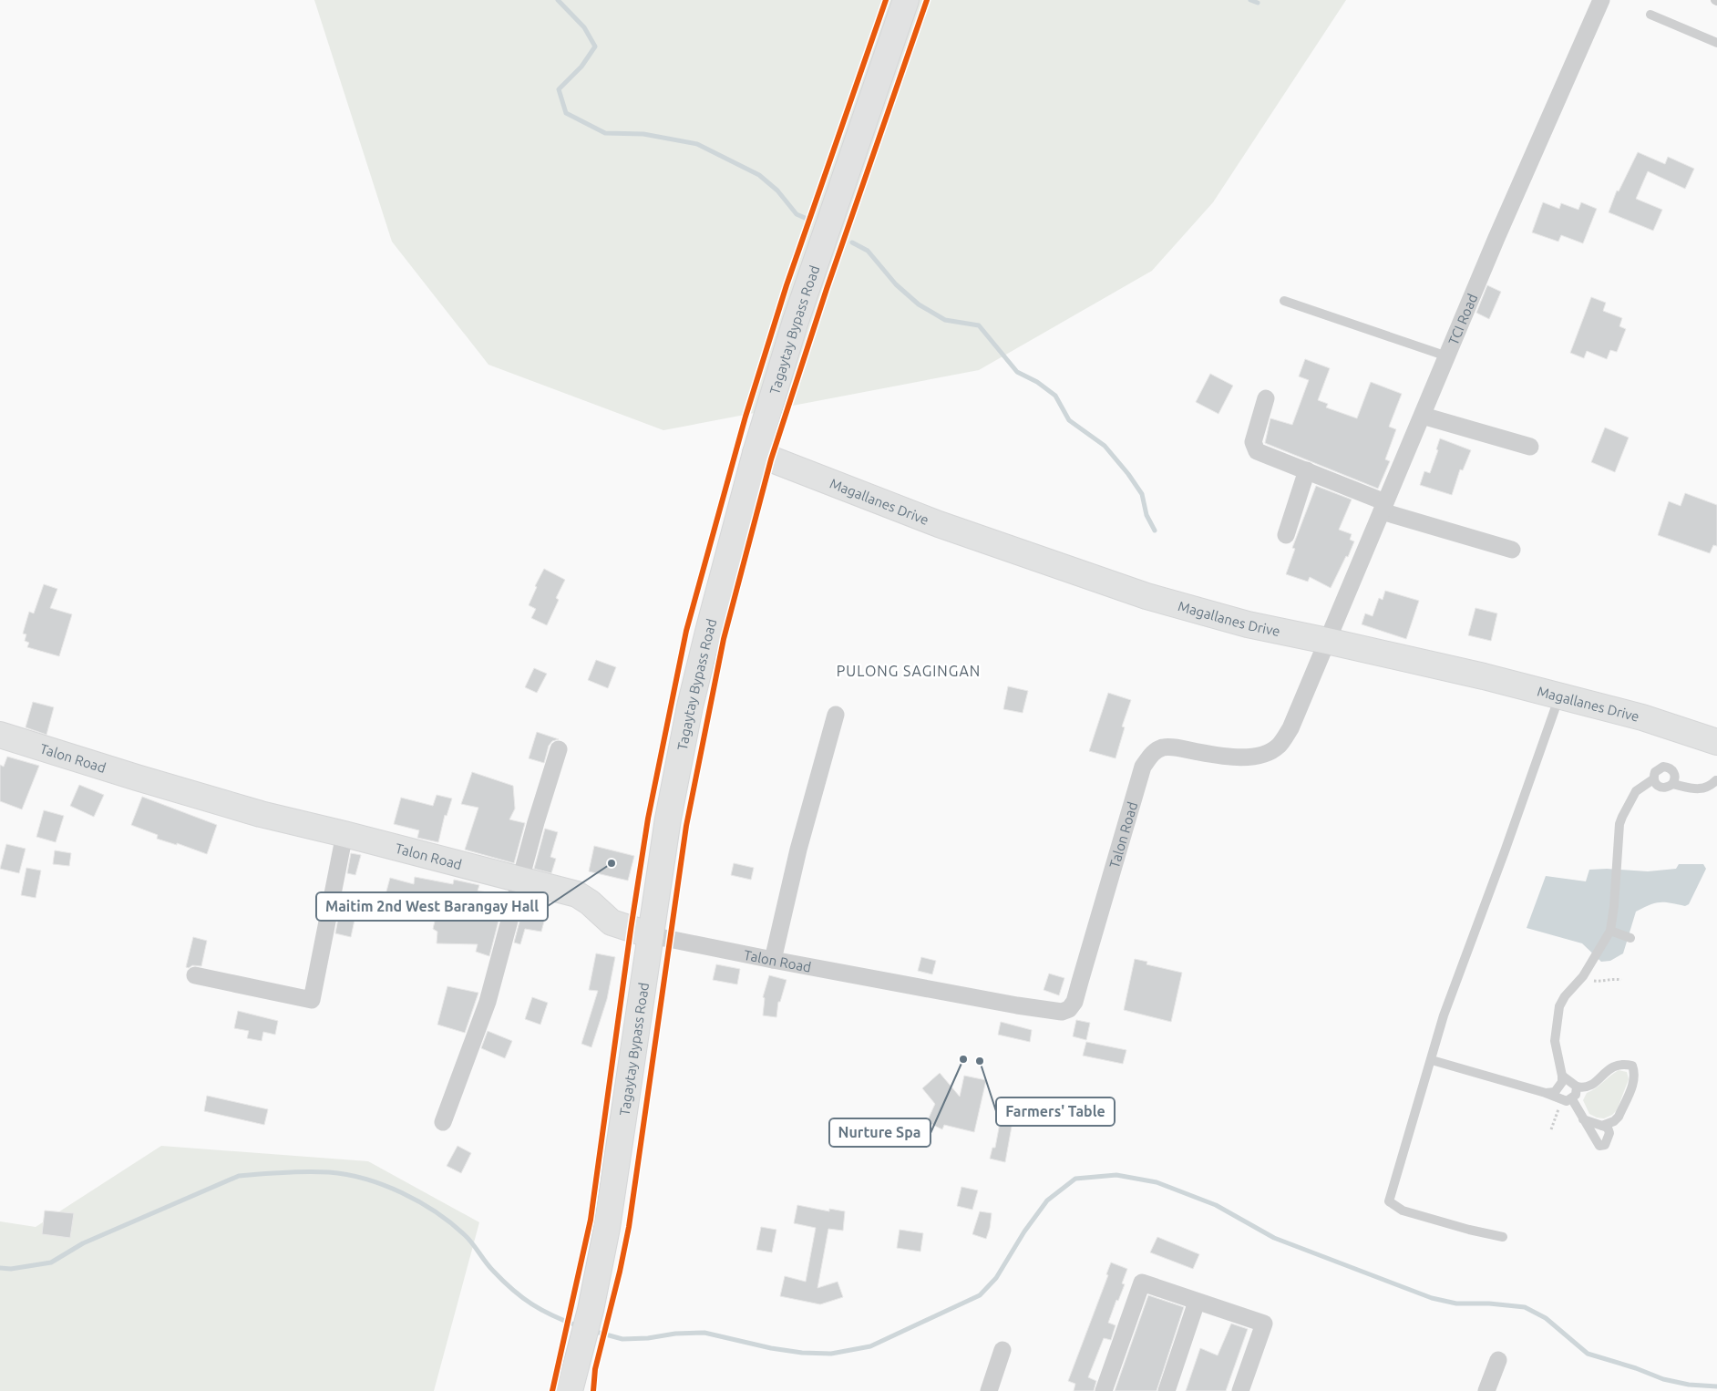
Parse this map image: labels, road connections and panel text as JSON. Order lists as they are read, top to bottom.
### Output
{
  "streets": {
    "street": [
      "TCI Road",
      "Tagaytay Bypass Road",
      "Magallanes Drive",
      "Talon Road"
    ]
  },
  "crossings": [
    ["TCI Road", "Magallanes Drive"],
    ["TCI Road", "Talon Road"],
    ["Tagaytay Bypass Road", "Magallanes Drive"],
    ["Tagaytay Bypass Road", "Talon Road"],
    ["Magallanes Drive", "Talon Road"]
  ],
  "districts": ["PULONG SAGINGAN"],
  "places": ["Maitim 2nd West Barangay Hall", "Nurture Spa", "Farmers' Table"]
}
